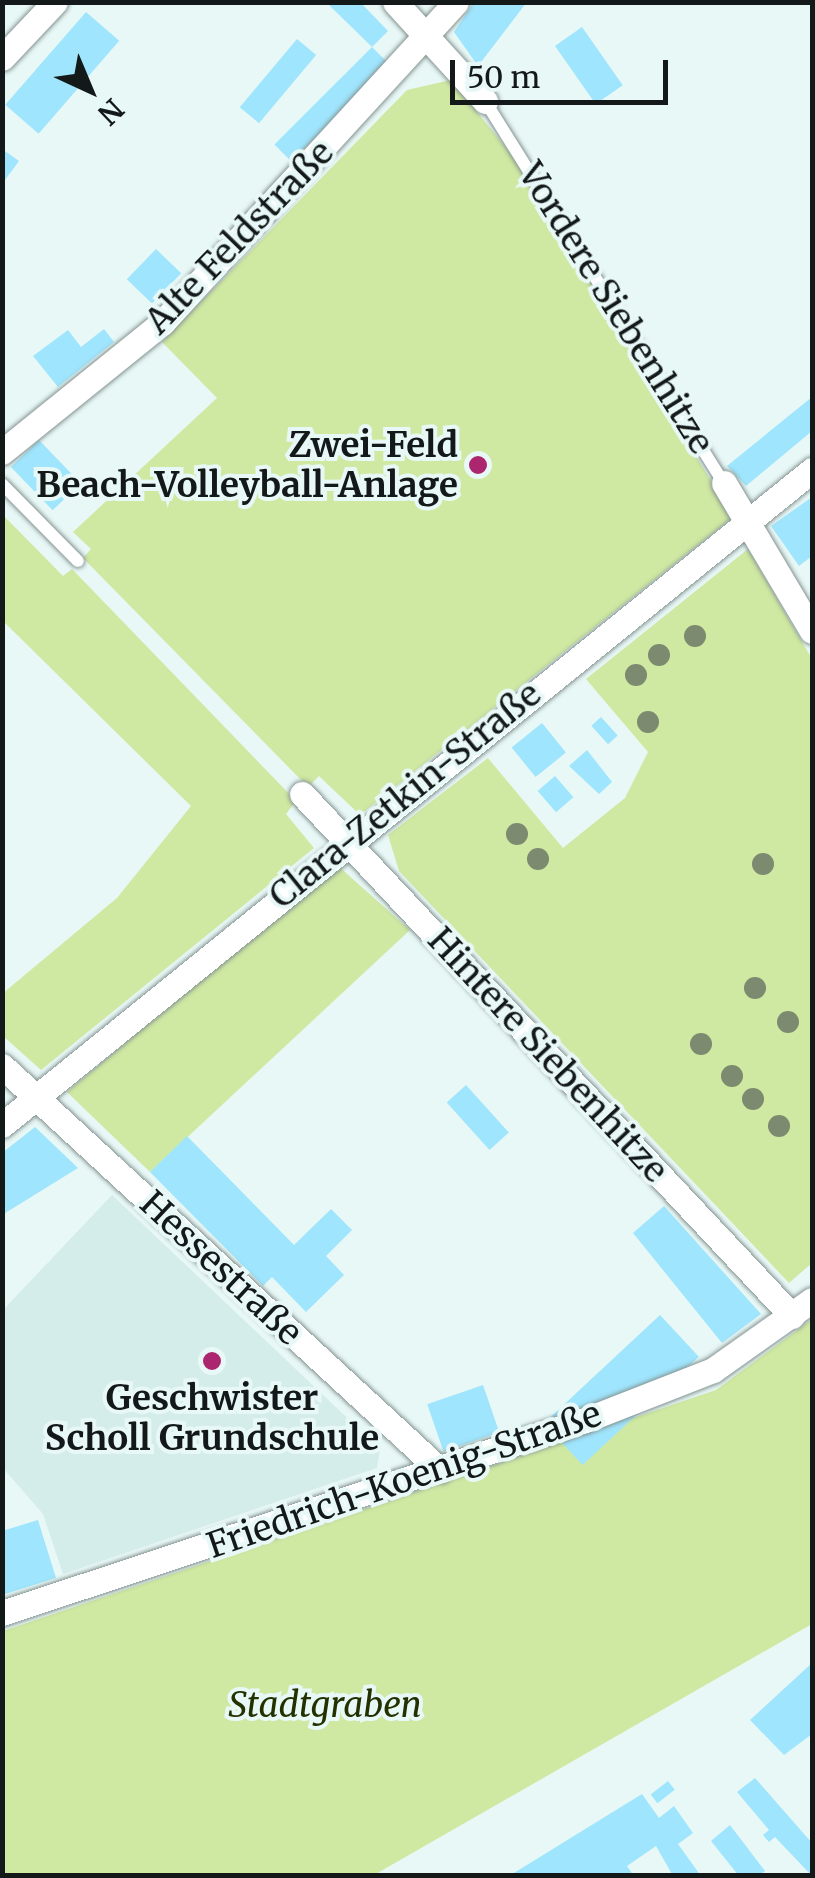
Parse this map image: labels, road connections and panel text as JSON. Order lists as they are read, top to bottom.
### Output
{
  "streets": {
    "street": [
      "Alte Feldstraße",
      "Vordere Siebenhitze",
      "Clara-Zetkin-Straße",
      "Hintere Siebenhitze",
      "Hessestraße",
      "Friedrich-Koenig-Straße"
    ]
  },
  "crossings": [
    ["Alte Feldstraße", "Vordere Siebenhitze"],
    ["Vordere Siebenhitze", "Clara-Zetkin-Straße"],
    ["Clara-Zetkin-Straße", "Hintere Siebenhitze"],
    ["Clara-Zetkin-Straße", "Hessestraße"],
    ["Hintere Siebenhitze", "Friedrich-Koenig-Straße"],
    ["Hessestraße", "Friedrich-Koenig-Straße"]
  ],
  "parks": ["Stadtgraben"],
  "places": ["Zwei-Feld Beach-Volleyball-Anlage", "Geschwister Scholl Grundschule"],
  "scale_bar": "50 m",
  "north": "bottom right"
}
